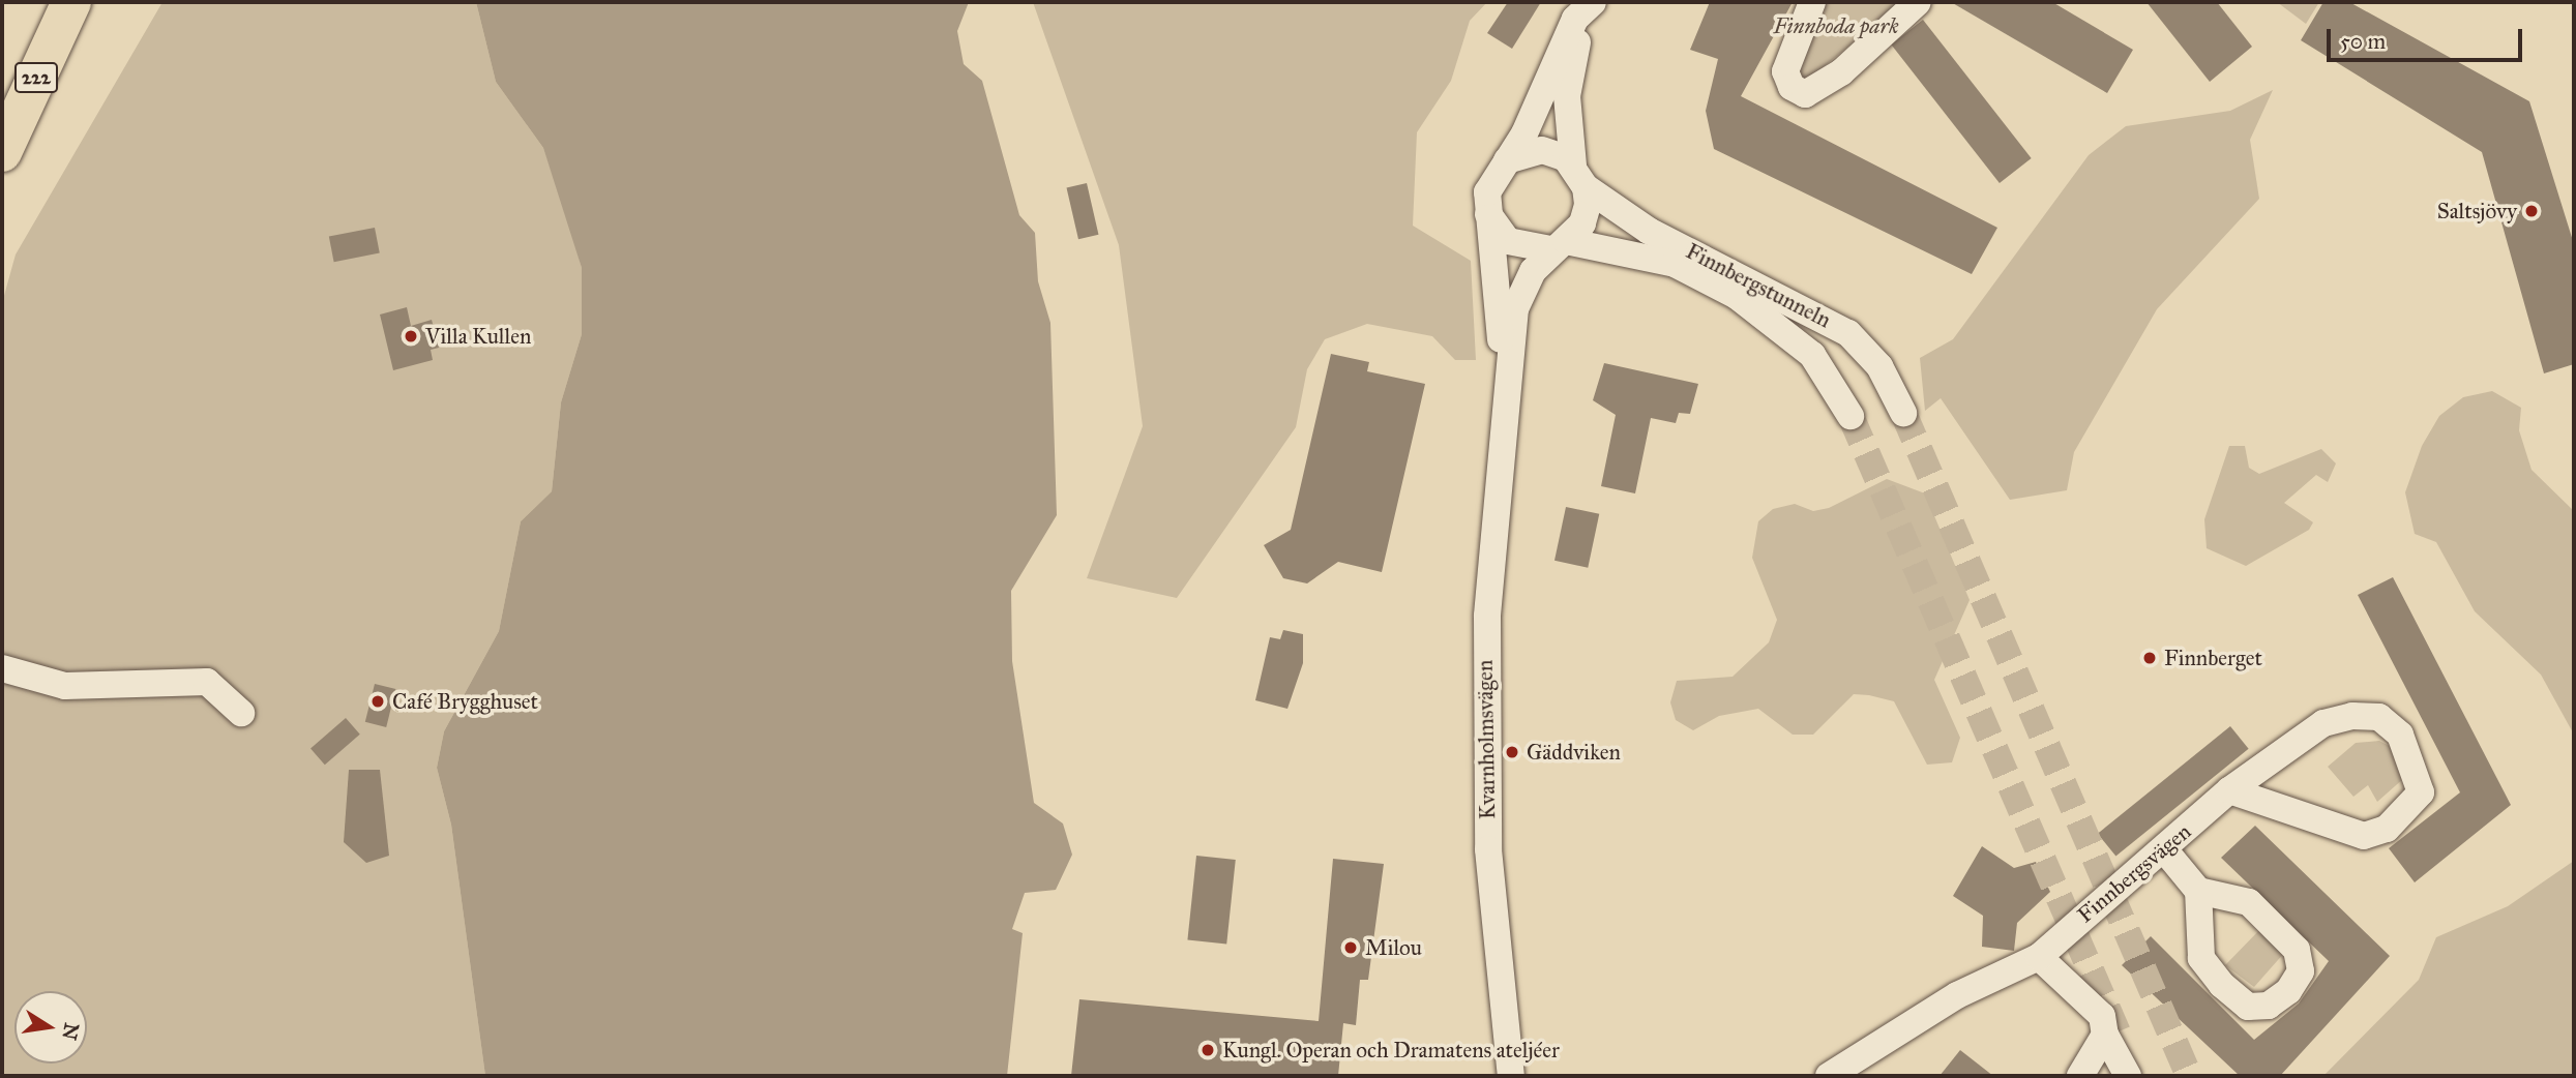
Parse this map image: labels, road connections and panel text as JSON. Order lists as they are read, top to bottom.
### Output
{
  "streets": {
    "highway": ["222"],
    "street": ["Finnbergstunneln", "Kvarnholmsvägen", "Finnbergsvägen"]
  },
  "crossings": [
    ["Finnbergstunneln", "Kvarnholmsvägen"]
  ],
  "parks": ["Finnboda park"],
  "places": [
    "Saltsjövy",
    "Villa Kullen",
    "Finnberget",
    "Café Brygghuset",
    "Gäddviken",
    "Milou",
    "Kungl. Operan och Dramatens ateljéer"
  ],
  "scale_bar": "50 m",
  "north": "right"
}
